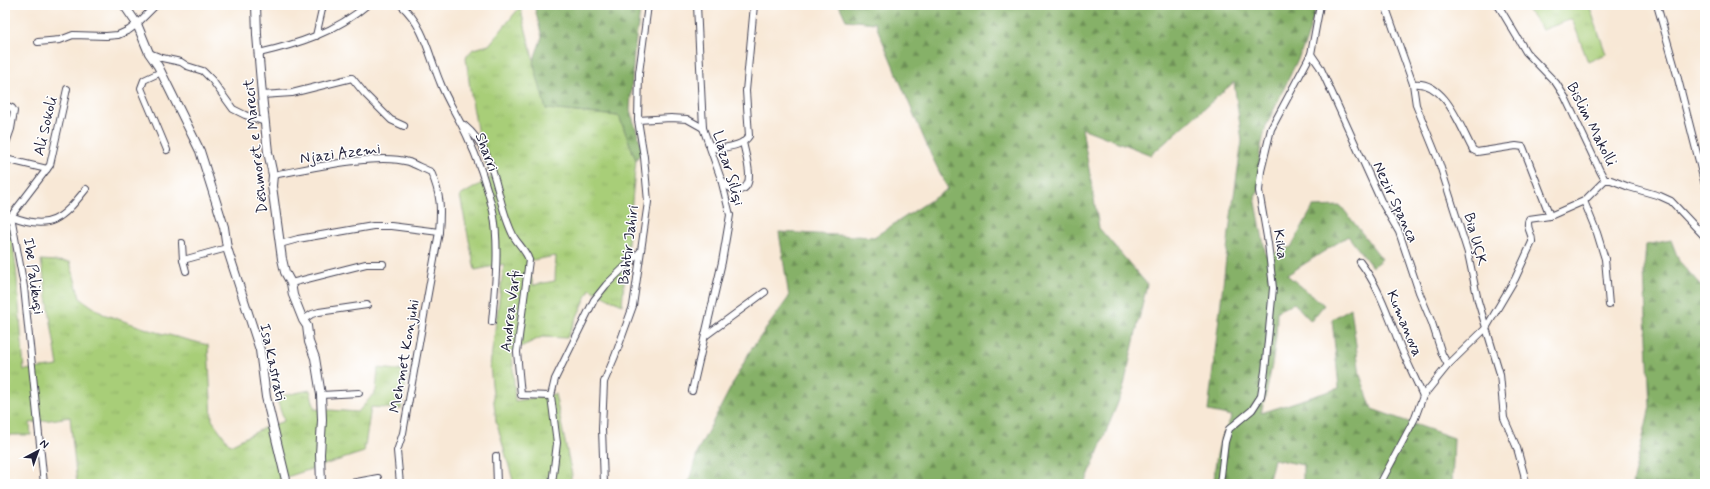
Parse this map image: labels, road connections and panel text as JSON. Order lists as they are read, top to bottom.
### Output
{
  "streets": {
    "street": [
      "Bislim Makolli",
      "Ali Sokoli",
      "Dëshmorët e Marecit",
      "Sharri",
      "Njazi Azemi",
      "Llazar Siliqi",
      "Nezir Spanca",
      "Bia UÇK",
      "Kika",
      "Bahtir Jahiri",
      "Ibe Palikuqi",
      "Andrea Varfi",
      "Kumanova",
      "Mehmet Konjuhi",
      "Isa Kastrati"
    ]
  },
  "crossings": [
    ["Ali Sokoli", "Ibe Palikuqi"],
    ["Dëshmorët e Marecit", "Njazi Azemi"],
    ["Sharri", "Andrea Varfi"],
    ["Njazi Azemi", "Mehmet Konjuhi"],
    ["Nezir Spanca", "Kika"]
  ],
  "north": "top right"
}
